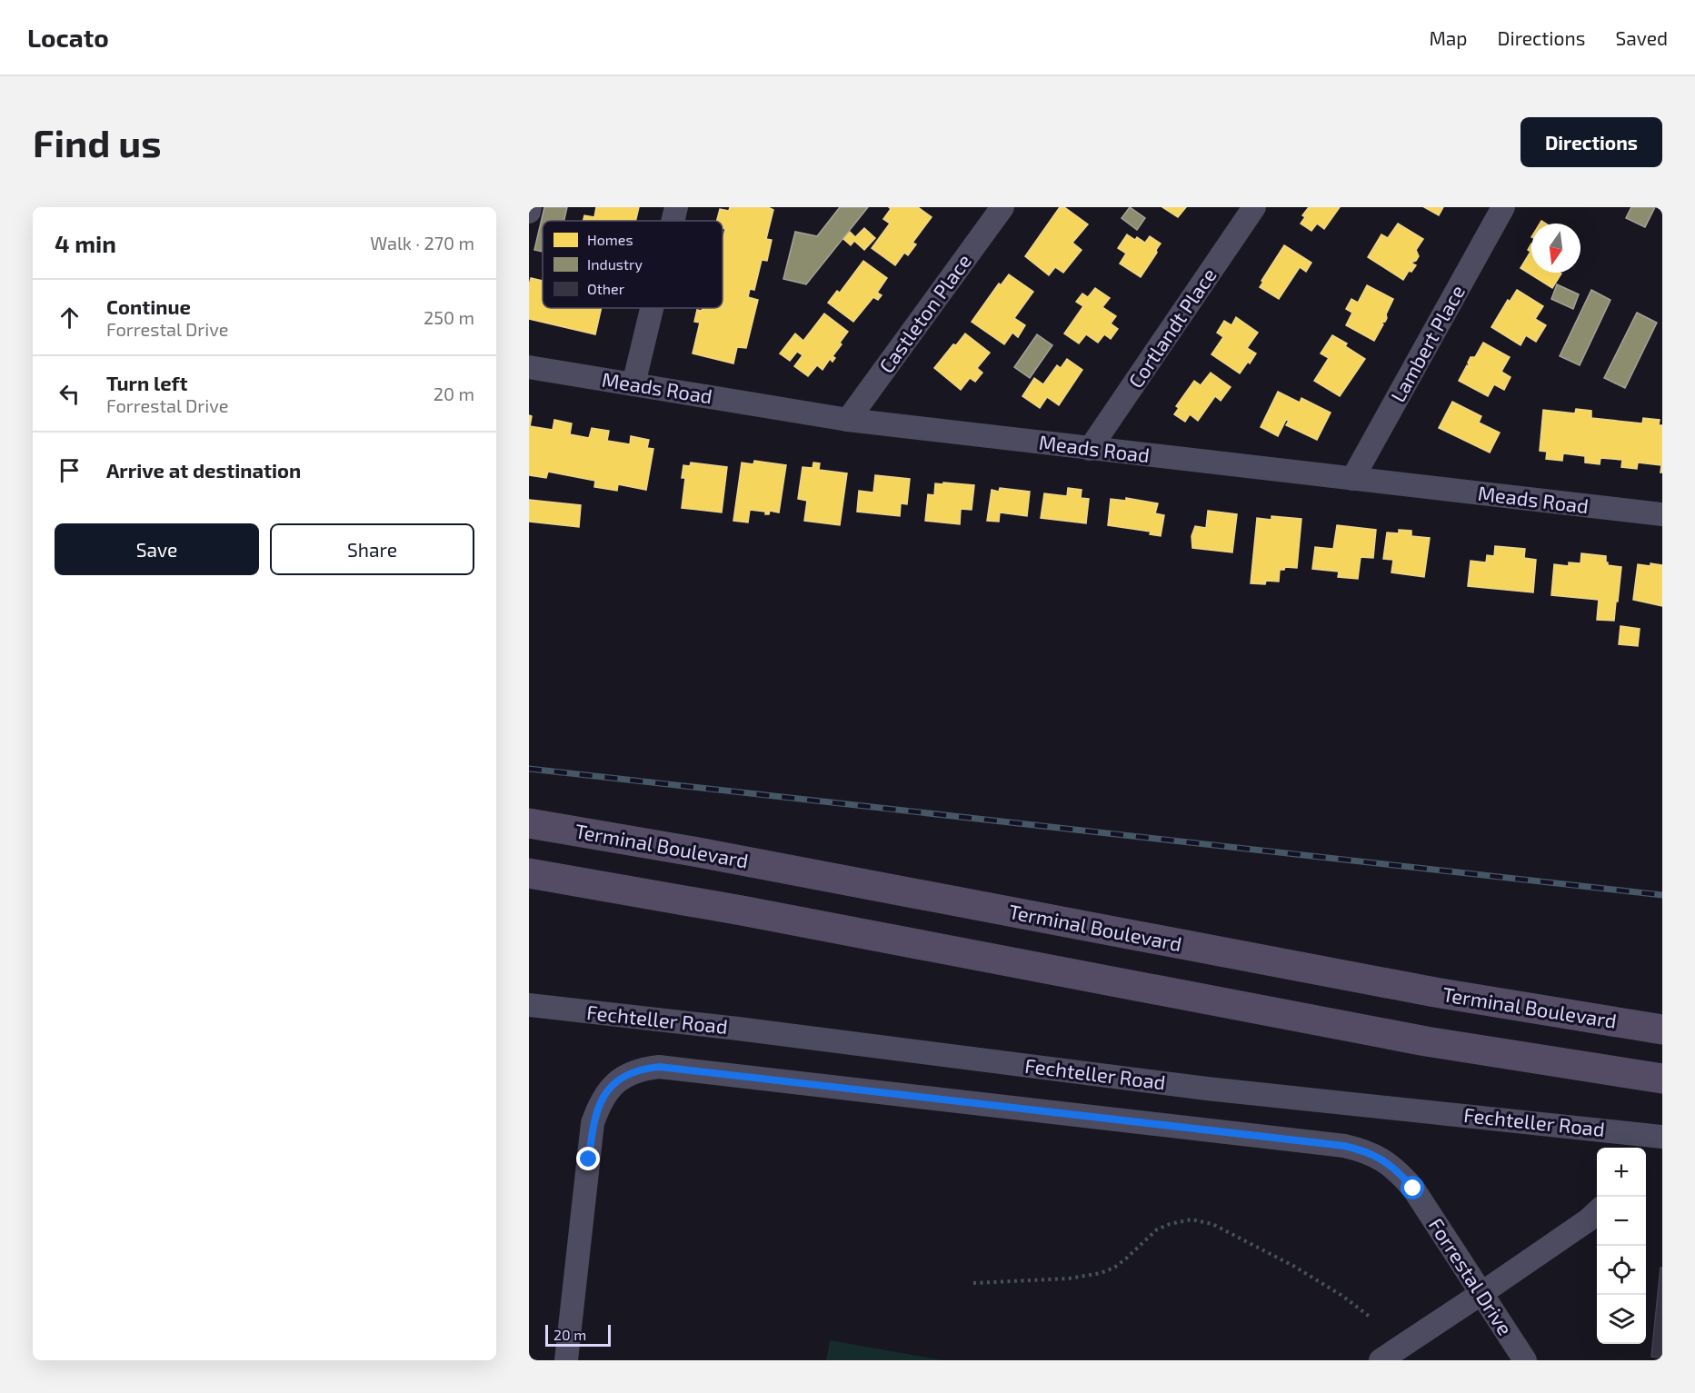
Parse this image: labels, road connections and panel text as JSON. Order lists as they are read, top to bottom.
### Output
{
  "streets": {
    "main road": ["Terminal Boulevard"],
    "street": [
      "Castleton Place",
      "Cortlandt Place",
      "Lambert Place",
      "Meads Road",
      "Fechteller Road",
      "Forrestal Drive"
    ]
  },
  "crossings": [
    ["Castleton Place", "Meads Road"],
    ["Cortlandt Place", "Meads Road"],
    ["Lambert Place", "Meads Road"]
  ],
  "legend": ["Homes", "Industry", "Other"],
  "scale_bar": "20 m",
  "north": "bottom",
  "page": {
    "header": "Locato",
    "nav": ["Map", "Directions", "Saved"],
    "buttons": [
      "Directions",
      ["Save", "Share"]
    ],
    "title": "Find us",
    "heading": ["4 min", "Walk · 270 m"],
    "list": [
      ["Continue", "Forrestal Drive", "250 m"],
      ["Turn left", "Forrestal Drive", "20 m"],
      "Arrive at destination"
    ],
    "map_buttons": ["+", "−"],
    "scale": "20 m"
  }
}
